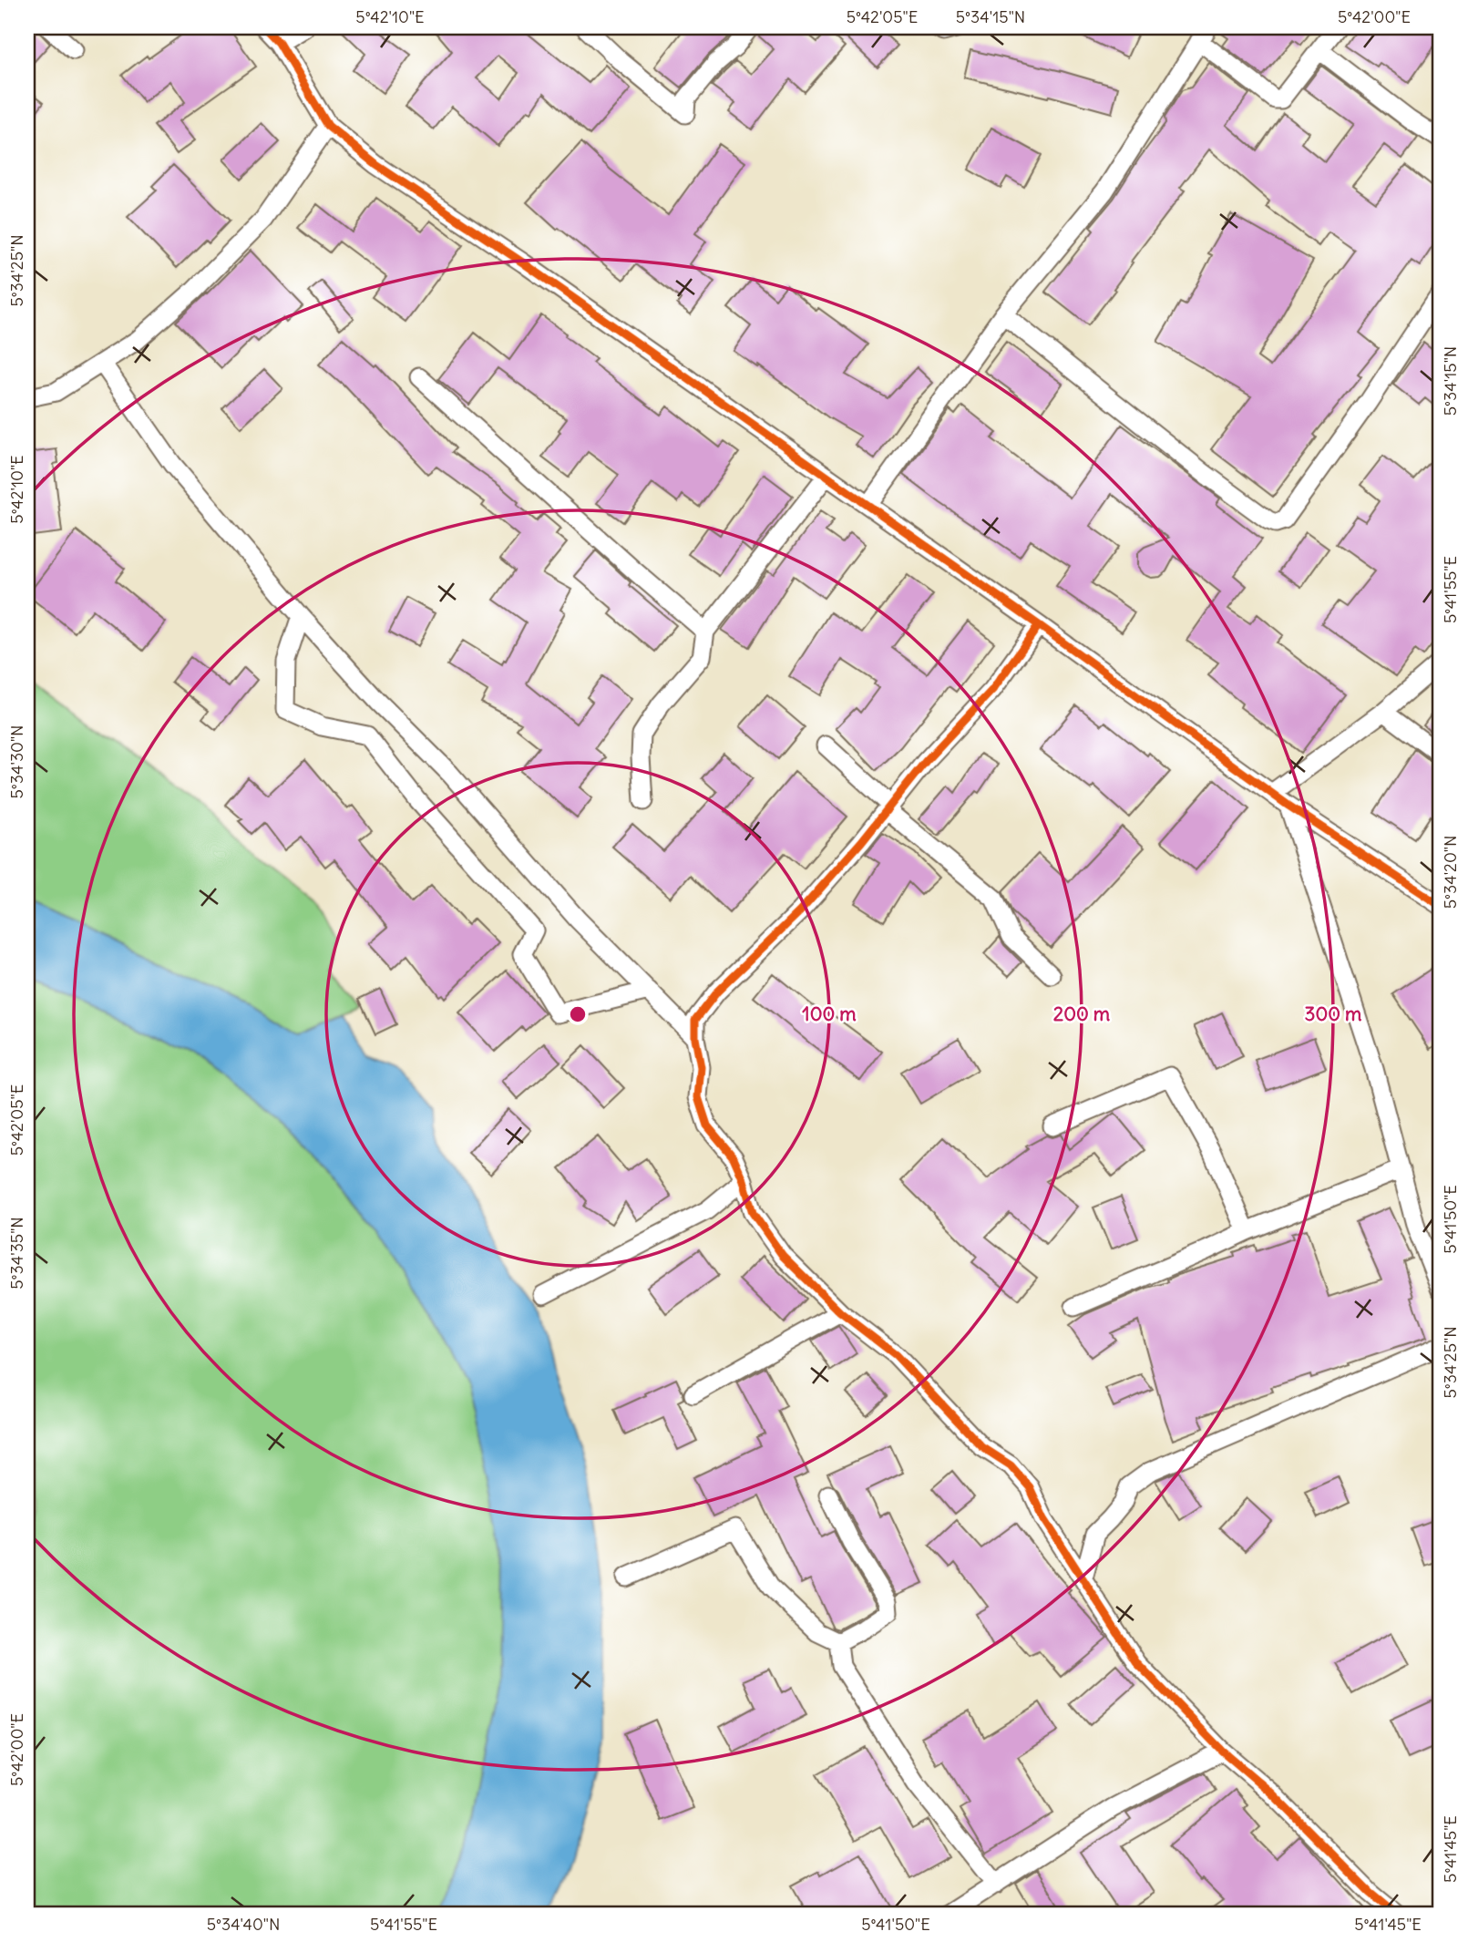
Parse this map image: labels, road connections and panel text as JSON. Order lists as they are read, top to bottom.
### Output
{
  "coordinates": [
    "5°42'10\"E",
    "5°42'05\"E",
    "5°34'15\"N",
    "5°42'00\"E",
    "5°34'25\"N",
    "5°41'55\"E",
    "5°34'30\"N",
    "5°34'20\"N",
    "5°41'50\"E",
    "5°34'35\"N",
    "5°41'45\"E",
    "5°34'40\"N"
  ],
  "rings": ["100 m", "200 m", "300 m"]
}
